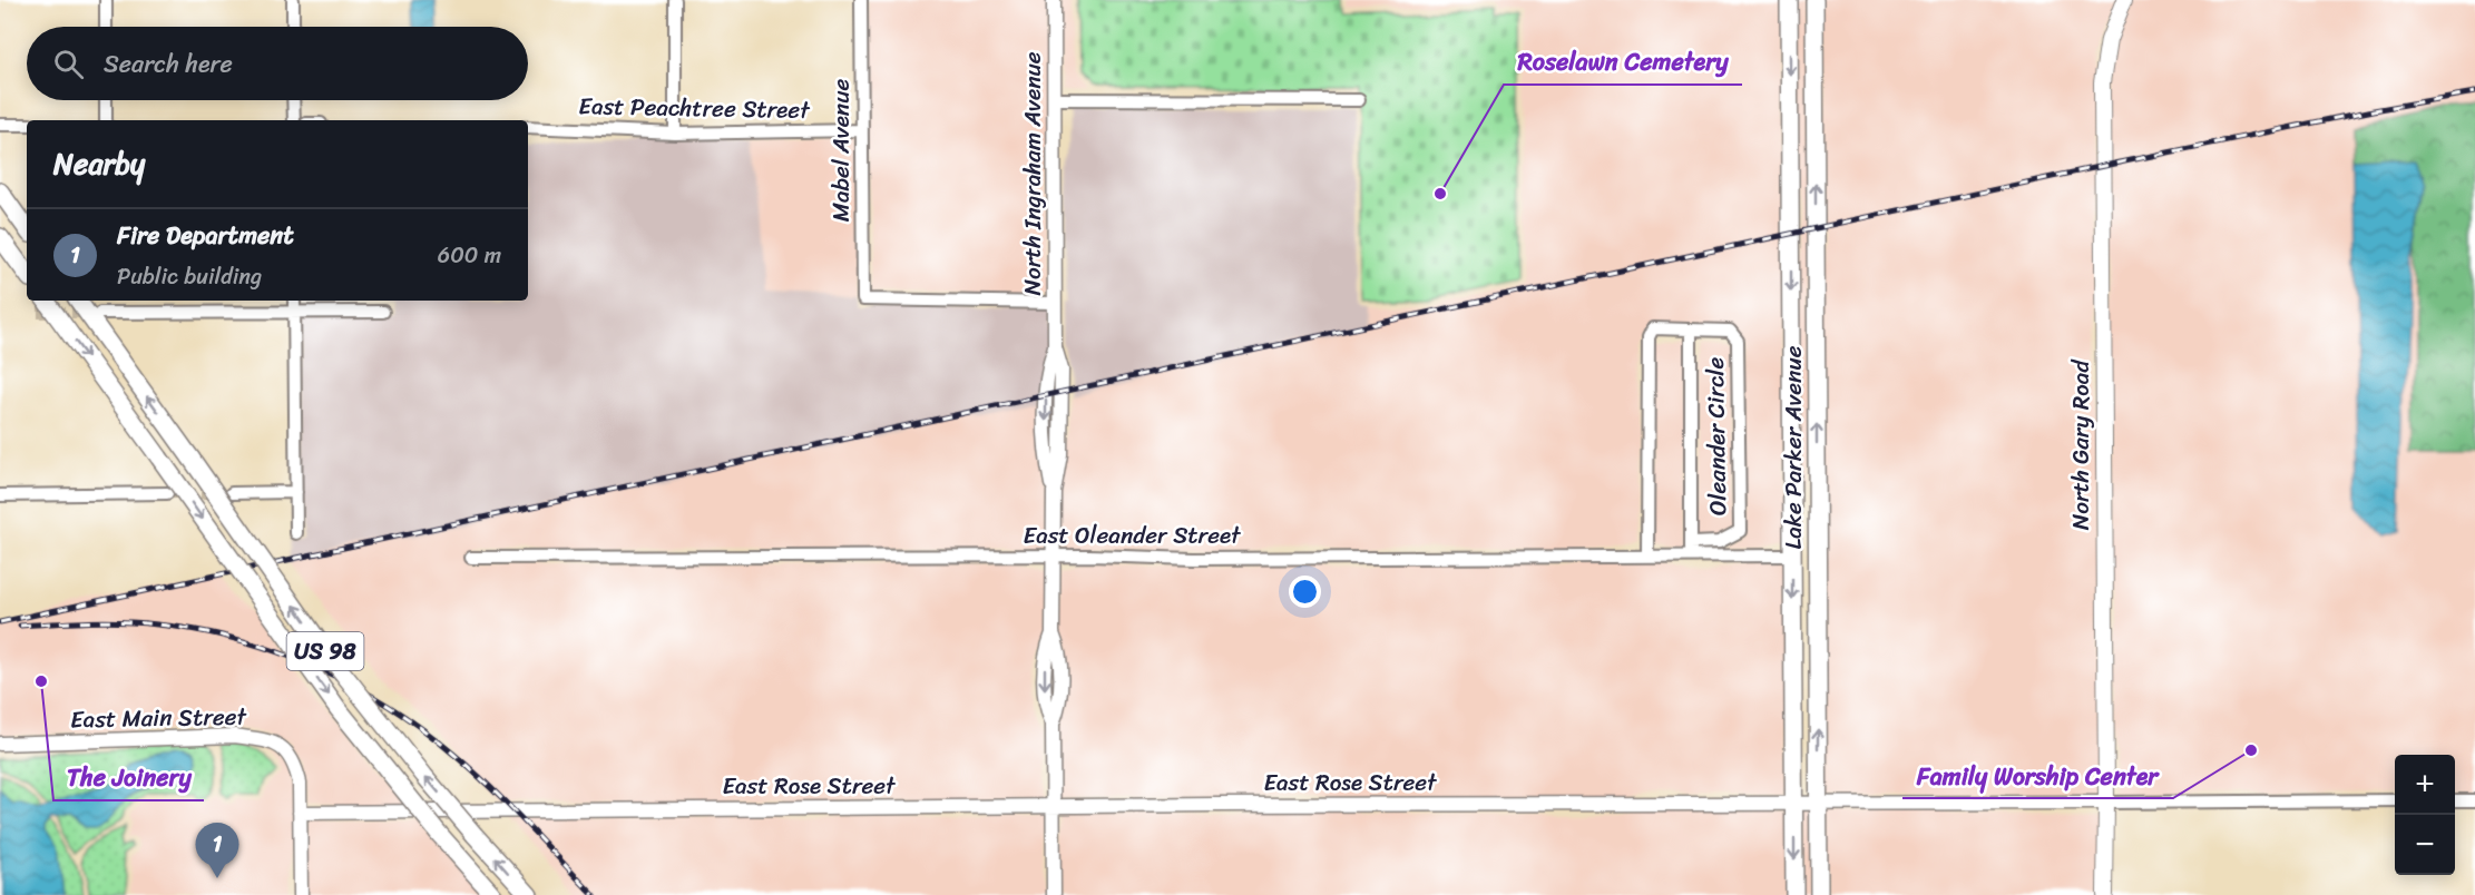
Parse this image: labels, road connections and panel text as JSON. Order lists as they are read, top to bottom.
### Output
{
  "streets": {
    "main road": ["North Gary Road", "Lake Parker Avenue", "US 98"],
    "street": [
      "East Peachtree Street",
      "Mabel Avenue",
      "North Ingraham Avenue",
      "Oleander Circle",
      "East Oleander Street",
      "East Main Street",
      "East Rose Street"
    ]
  },
  "crossings": [
    ["East Peachtree Street", "Mabel Avenue"],
    ["Mabel Avenue", "North Ingraham Avenue"],
    ["North Ingraham Avenue", "East Oleander Street"],
    ["North Ingraham Avenue", "East Rose Street"],
    ["Oleander Circle", "East Oleander Street"],
    ["North Gary Road", "East Rose Street"],
    ["Lake Parker Avenue", "East Oleander Street"],
    ["Lake Parker Avenue", "East Rose Street"],
    ["East Main Street", "East Rose Street"]
  ],
  "places": ["Roselawn Cemetery", "The Joinery", "Family Worship Center"],
  "page": {
    "search": "Search here",
    "heading": "Nearby",
    "list": [
      {
        "mark": "1",
        "name": "Fire Department",
        "note": "Public building",
        "value": "600 m"
      }
    ],
    "map_buttons": ["+", "−"],
    "pins": "1"
  }
}
